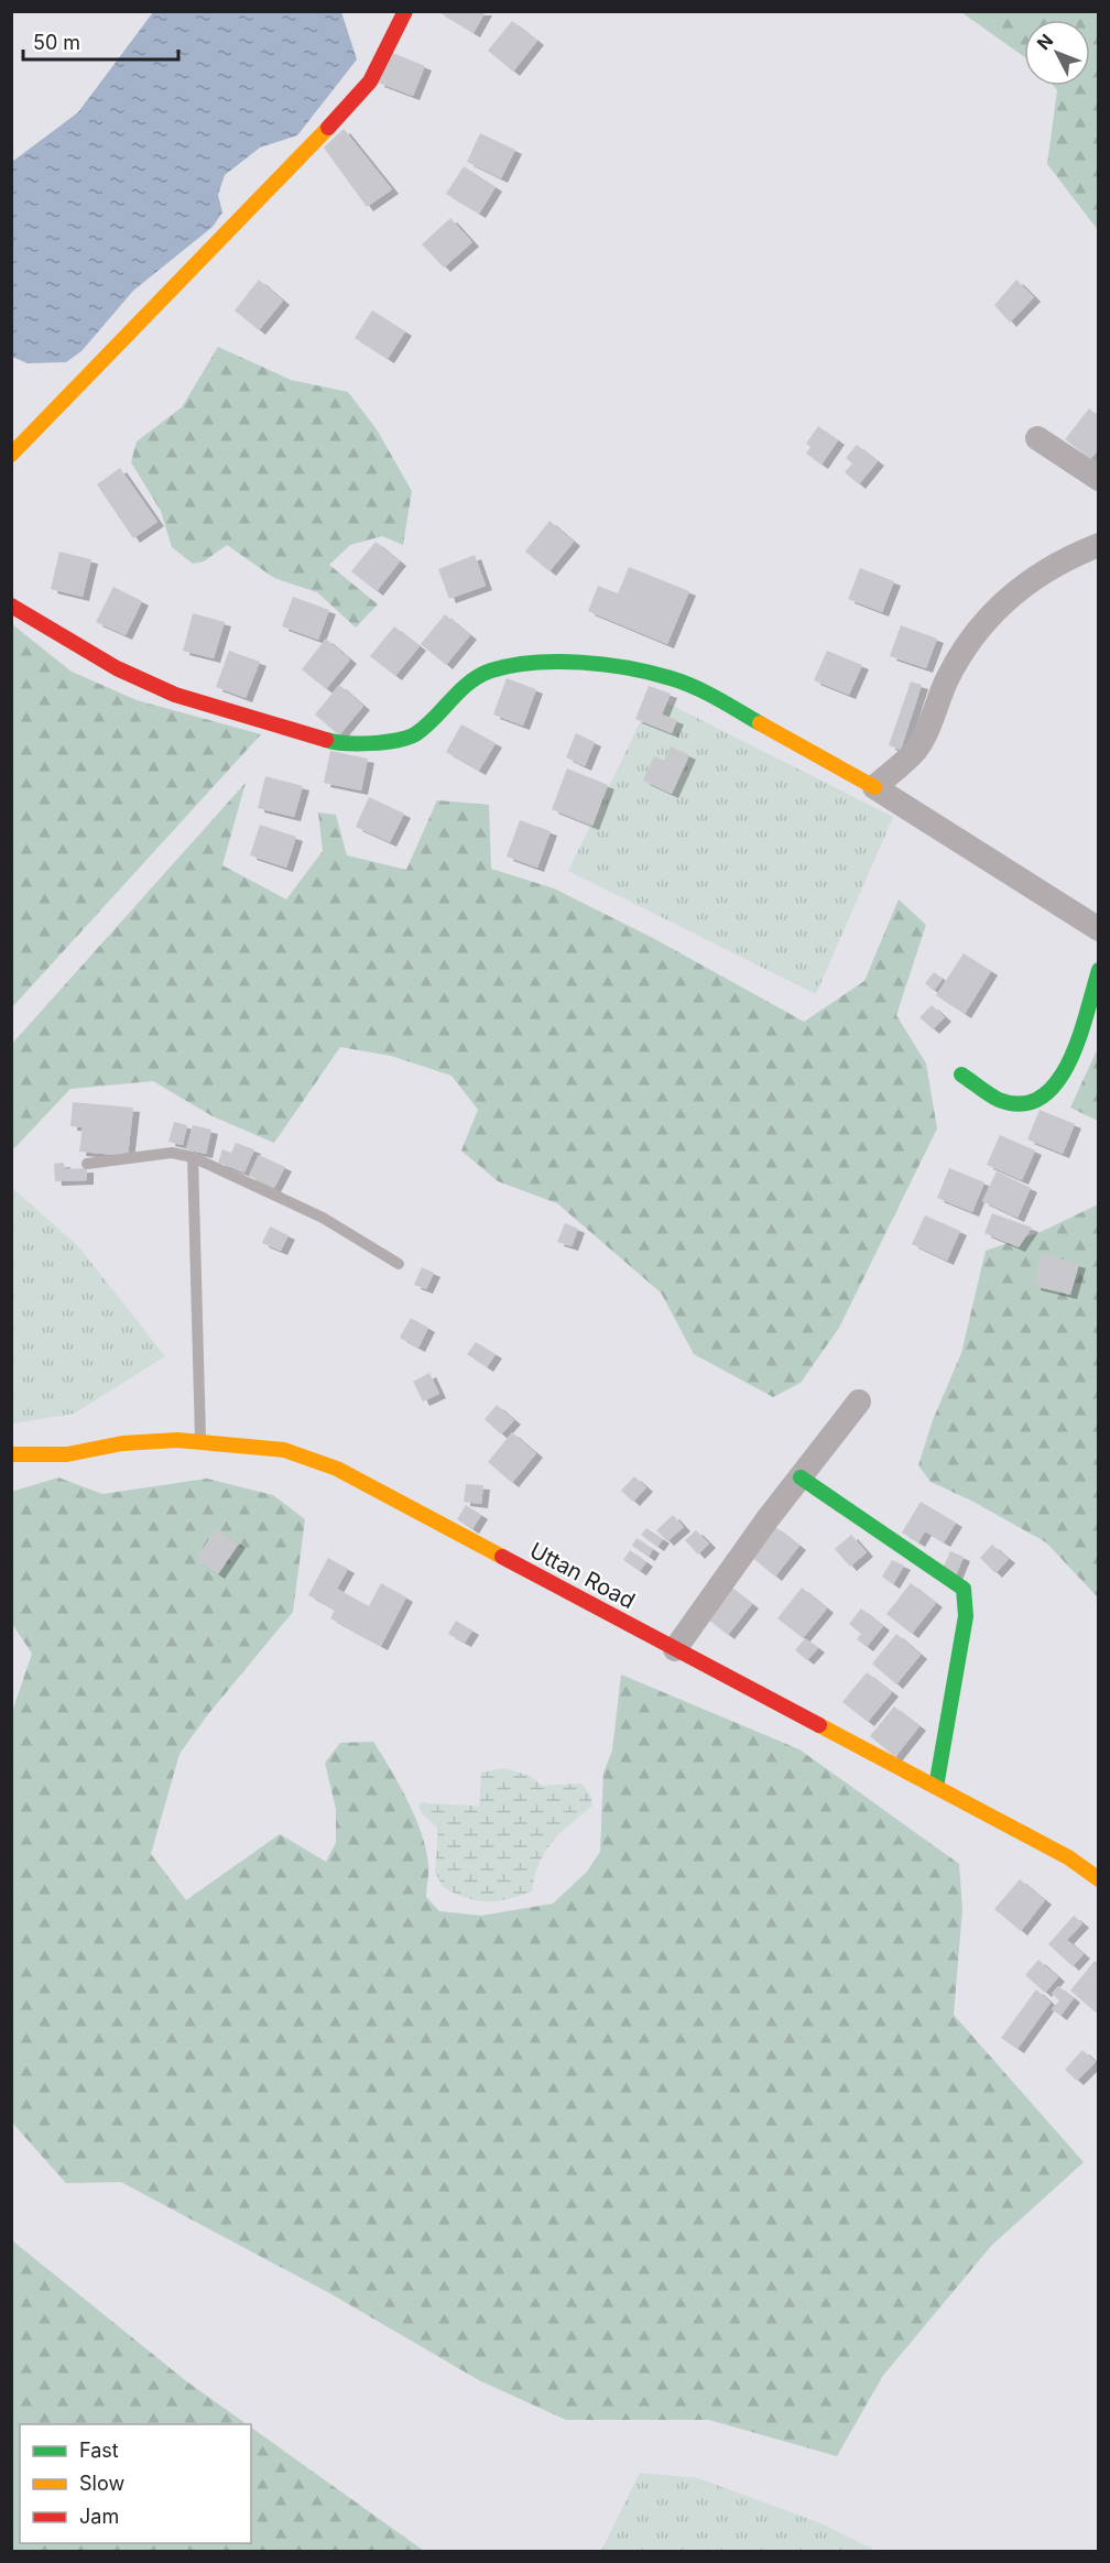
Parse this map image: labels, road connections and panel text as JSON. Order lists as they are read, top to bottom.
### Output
{
  "streets": {
    "street": ["Uttan Road"]
  },
  "legend": ["Fast", "Slow", "Jam"],
  "scale_bar": "50 m",
  "north": "top left"
}
